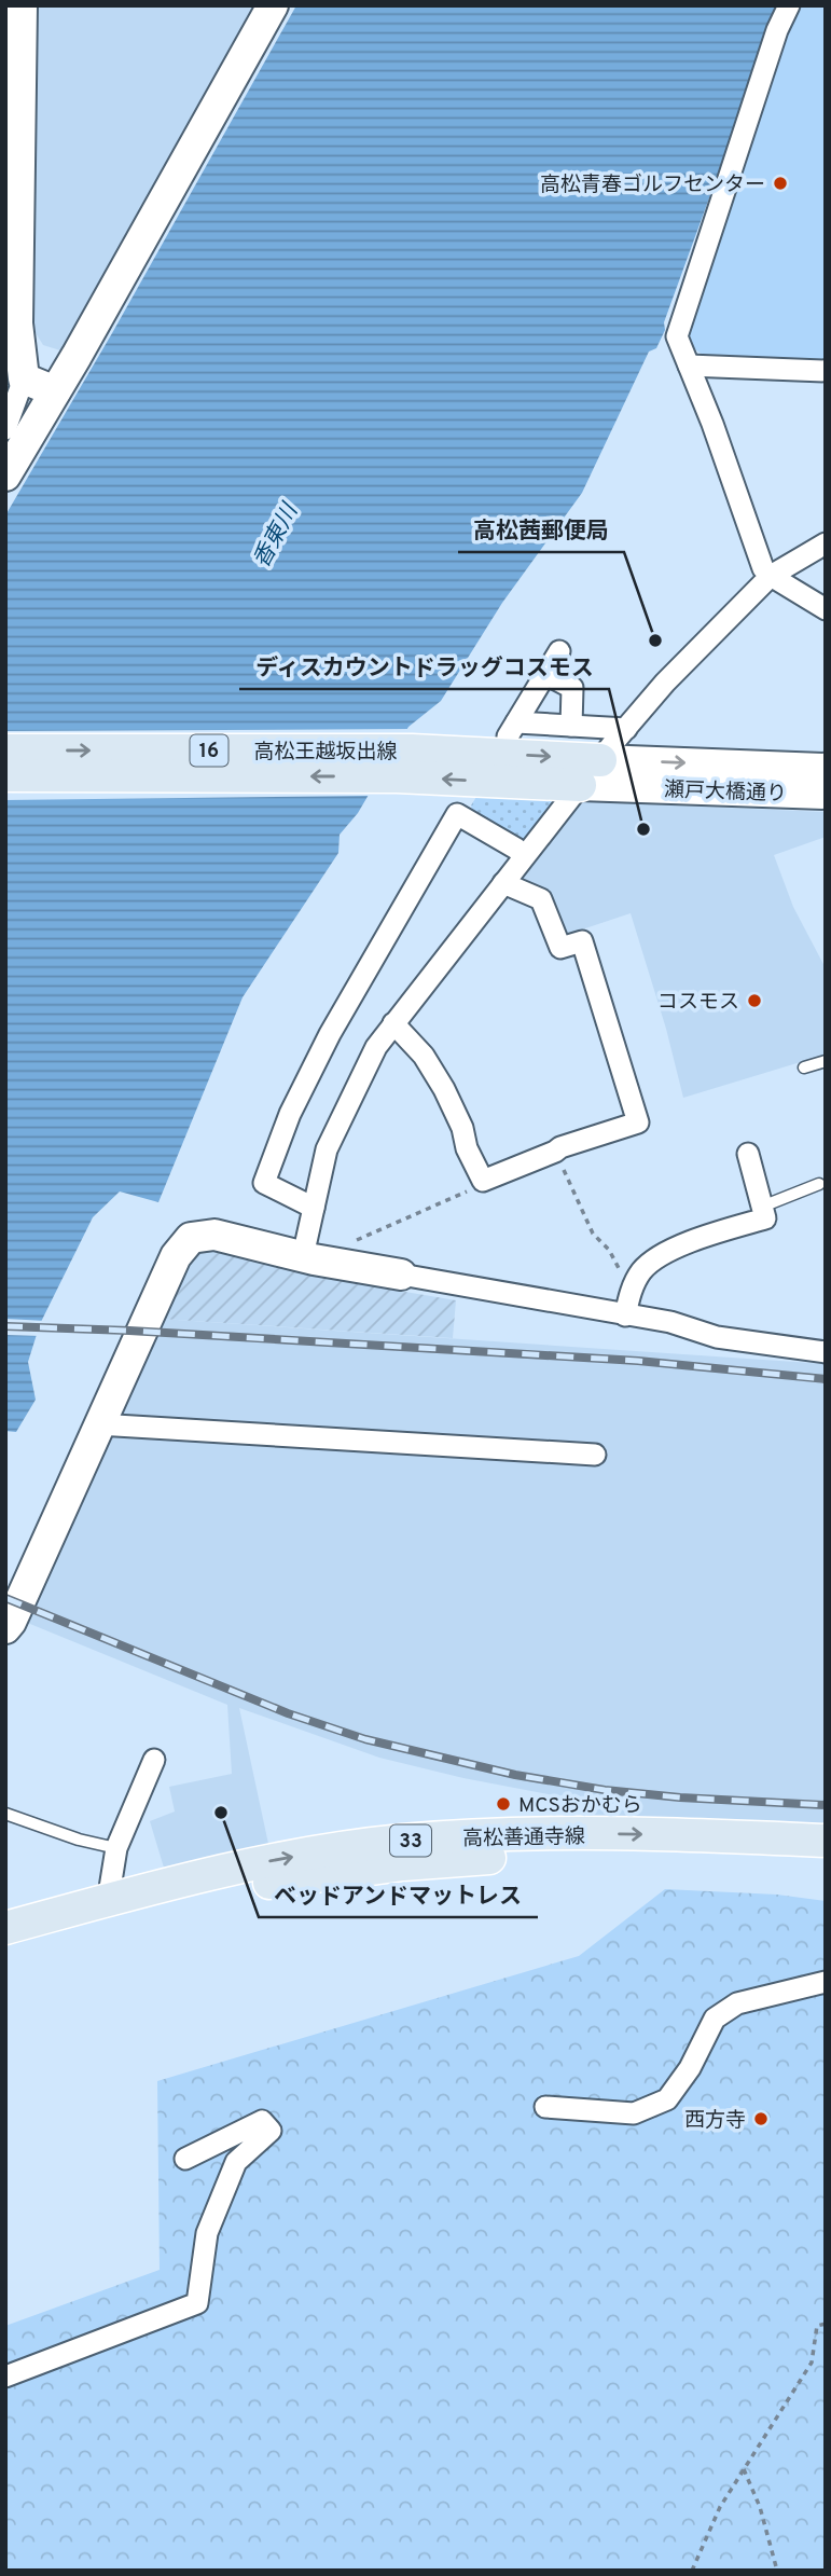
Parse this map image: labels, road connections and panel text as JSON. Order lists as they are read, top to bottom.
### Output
{
  "streets": {
    "main road": [
      "16",
      "高松王越坂出線",
      "高松善通寺線",
      "33"
    ],
    "street": ["瀬戸大橋通り"]
  },
  "crossings": [
    ["高松王越坂出線", "瀬戸大橋通り"]
  ],
  "water": ["香東川"],
  "places": [
    "高松青春ゴルフセンター",
    "高松茜郵便局",
    "ディスカウントドラッグコスモス",
    "コスモス",
    "MCSおかむら",
    "ベッドアンドマットレス",
    "西方寺"
  ]
}
